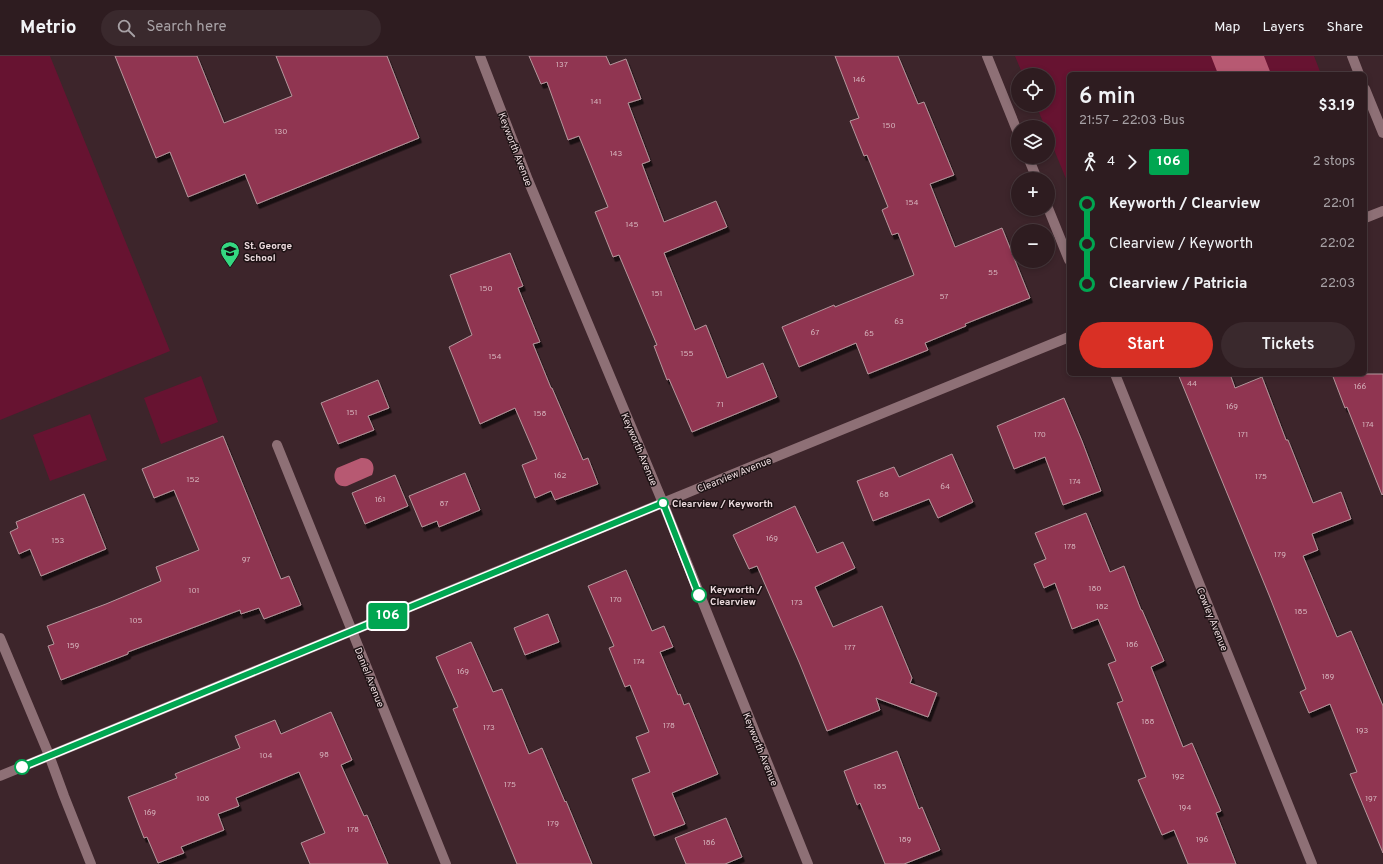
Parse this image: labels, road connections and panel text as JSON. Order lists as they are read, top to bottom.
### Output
{
  "streets": {
    "street": [
      "Keyworth Avenue",
      "Clearview Avenue",
      "Cowley Avenue",
      "Daniel Avenue"
    ]
  },
  "crossings": [
    ["Keyworth Avenue", "Clearview Avenue"],
    ["Clearview Avenue", "Daniel Avenue"]
  ],
  "places": {
    "school or university": ["St. George School"],
    "other": ["Clearview / Keyworth", "Keyworth / Clearview"]
  },
  "lines": ["bus line 106"],
  "house_numbers": [
    "137",
    "146",
    "141",
    "150",
    "130",
    "143",
    "154",
    "145",
    "55",
    "150",
    "151",
    "57",
    "63",
    "67",
    "65",
    "155",
    "154",
    "44",
    "166",
    "71",
    "169",
    "151",
    "158",
    "174",
    "170",
    "171",
    "162",
    "175",
    "152",
    "174",
    "64",
    "68",
    "161",
    "87",
    "169",
    "153",
    "178",
    "179",
    "97",
    "180",
    "101",
    "170",
    "173",
    "182",
    "185",
    "105",
    "186",
    "159",
    "177",
    "174",
    "169",
    "189",
    "188",
    "178",
    "173",
    "193",
    "98",
    "104",
    "192",
    "175",
    "185",
    "108",
    "197",
    "194",
    "169",
    "179",
    "178",
    "189",
    "196",
    "186"
  ],
  "page": {
    "header": "Metrio",
    "search": "Search here",
    "nav": ["Map", "Layers", "Share"],
    "on_map": "106",
    "map_buttons": ["+", "−"],
    "heading": ["6 min", "21:57 – 22:03 · Bus", "$3.19"],
    "legs": ["4", "106", "2 stops"],
    "list": [
      {
        "name": "Keyworth / Clearview",
        "value": "22:01"
      },
      {
        "name": "Clearview / Keyworth",
        "value": "22:02"
      },
      {
        "name": "Clearview / Patricia",
        "value": "22:03"
      }
    ],
    "buttons": ["Start", "Tickets"]
  }
}
